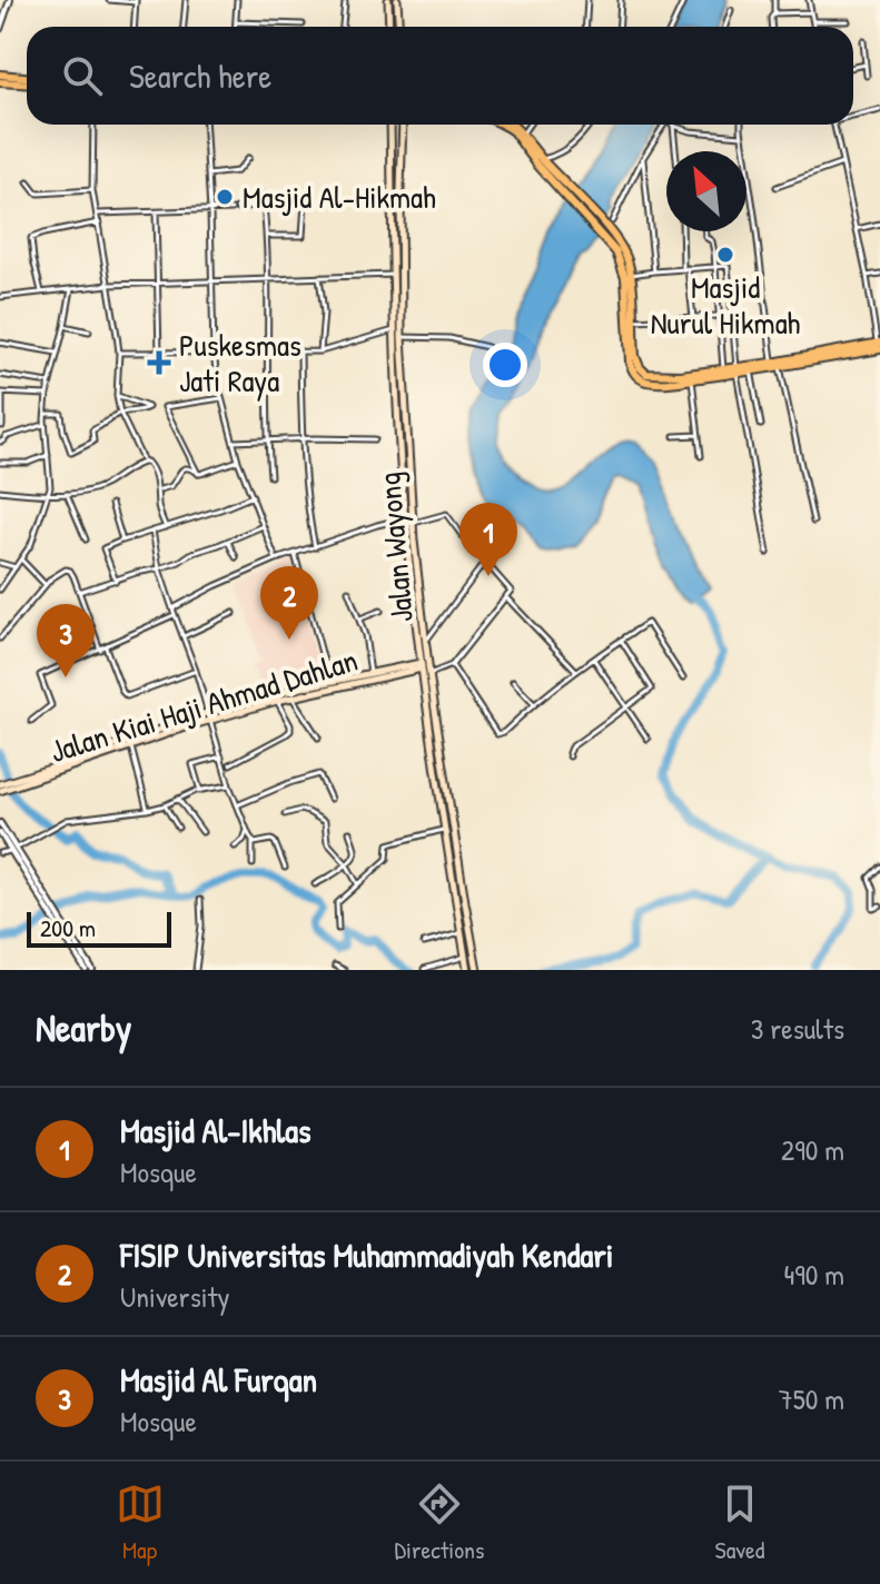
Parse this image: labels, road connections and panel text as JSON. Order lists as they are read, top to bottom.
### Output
{
  "streets": {
    "main road": ["Jalan Wayong", "Jalan Kiai Haji Ahmad Dahlan"]
  },
  "crossings": [
    ["Jalan Wayong", "Jalan Kiai Haji Ahmad Dahlan"]
  ],
  "places": {
    "other": ["Masjid Al-Hikmah", "Masjid Nurul Hikmah"],
    "health": ["Puskesmas Jati Raya"]
  },
  "scale_bar": "200 m",
  "north": "top left",
  "page": {
    "search": "Search here",
    "pins": ["1", "2", "3"],
    "scale": "200 m",
    "heading": ["Nearby", "3 results"],
    "list": [
      {
        "mark": "1",
        "name": "Masjid Al-Ikhlas",
        "note": "Mosque",
        "value": "290 m"
      },
      {
        "mark": "2",
        "name": "FISIP Universitas Muhammadiyah Kendari",
        "note": "University",
        "value": "490 m"
      },
      {
        "mark": "3",
        "name": "Masjid Al Furqan",
        "note": "Mosque",
        "value": "750 m"
      }
    ],
    "nav": ["Map", "Directions", "Saved"]
  }
}
